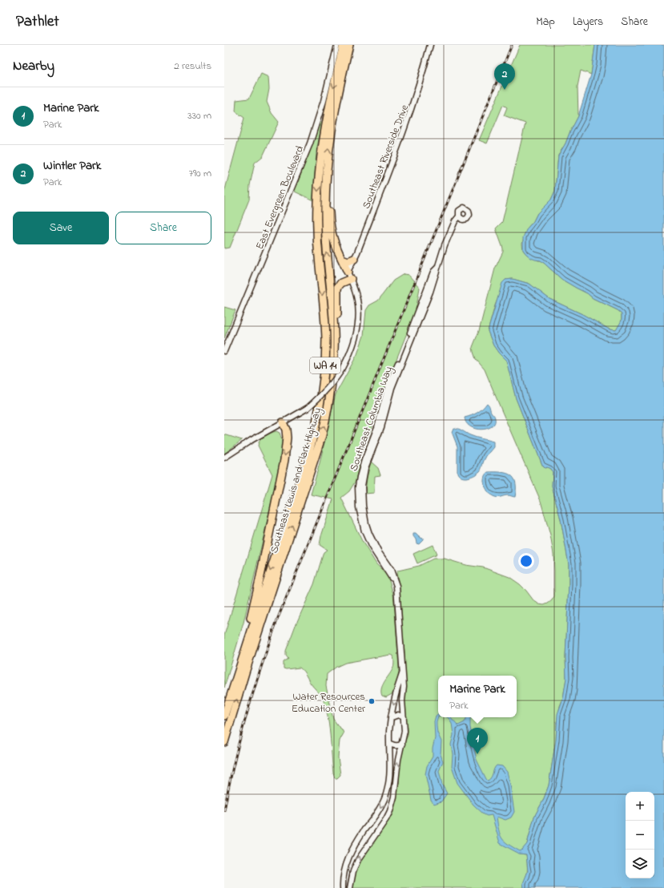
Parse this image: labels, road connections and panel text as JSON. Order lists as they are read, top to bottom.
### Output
{
  "streets": {
    "highway": ["WA 14", "Southeast Lewis and Clark Highway"],
    "street": ["Southeast Riverside Drive", "East Evergreen Boulevard", "Southeast Columbia Way"]
  },
  "places": ["Water Resources Education Center"],
  "page": {
    "header": "Pathlet",
    "nav": ["Map", "Layers", "Share"],
    "heading": ["Nearby", "2 results"],
    "pins": ["2", "1"],
    "list": [
      {
        "mark": "1",
        "name": "Marine Park",
        "note": "Park",
        "value": "330 m"
      },
      {
        "mark": "2",
        "name": "Wintler Park",
        "note": "Park",
        "value": "790 m"
      }
    ],
    "buttons": ["Save", "Share"],
    "popup": ["Marine Park", "Park"],
    "map_buttons": ["+", "−"]
  }
}
